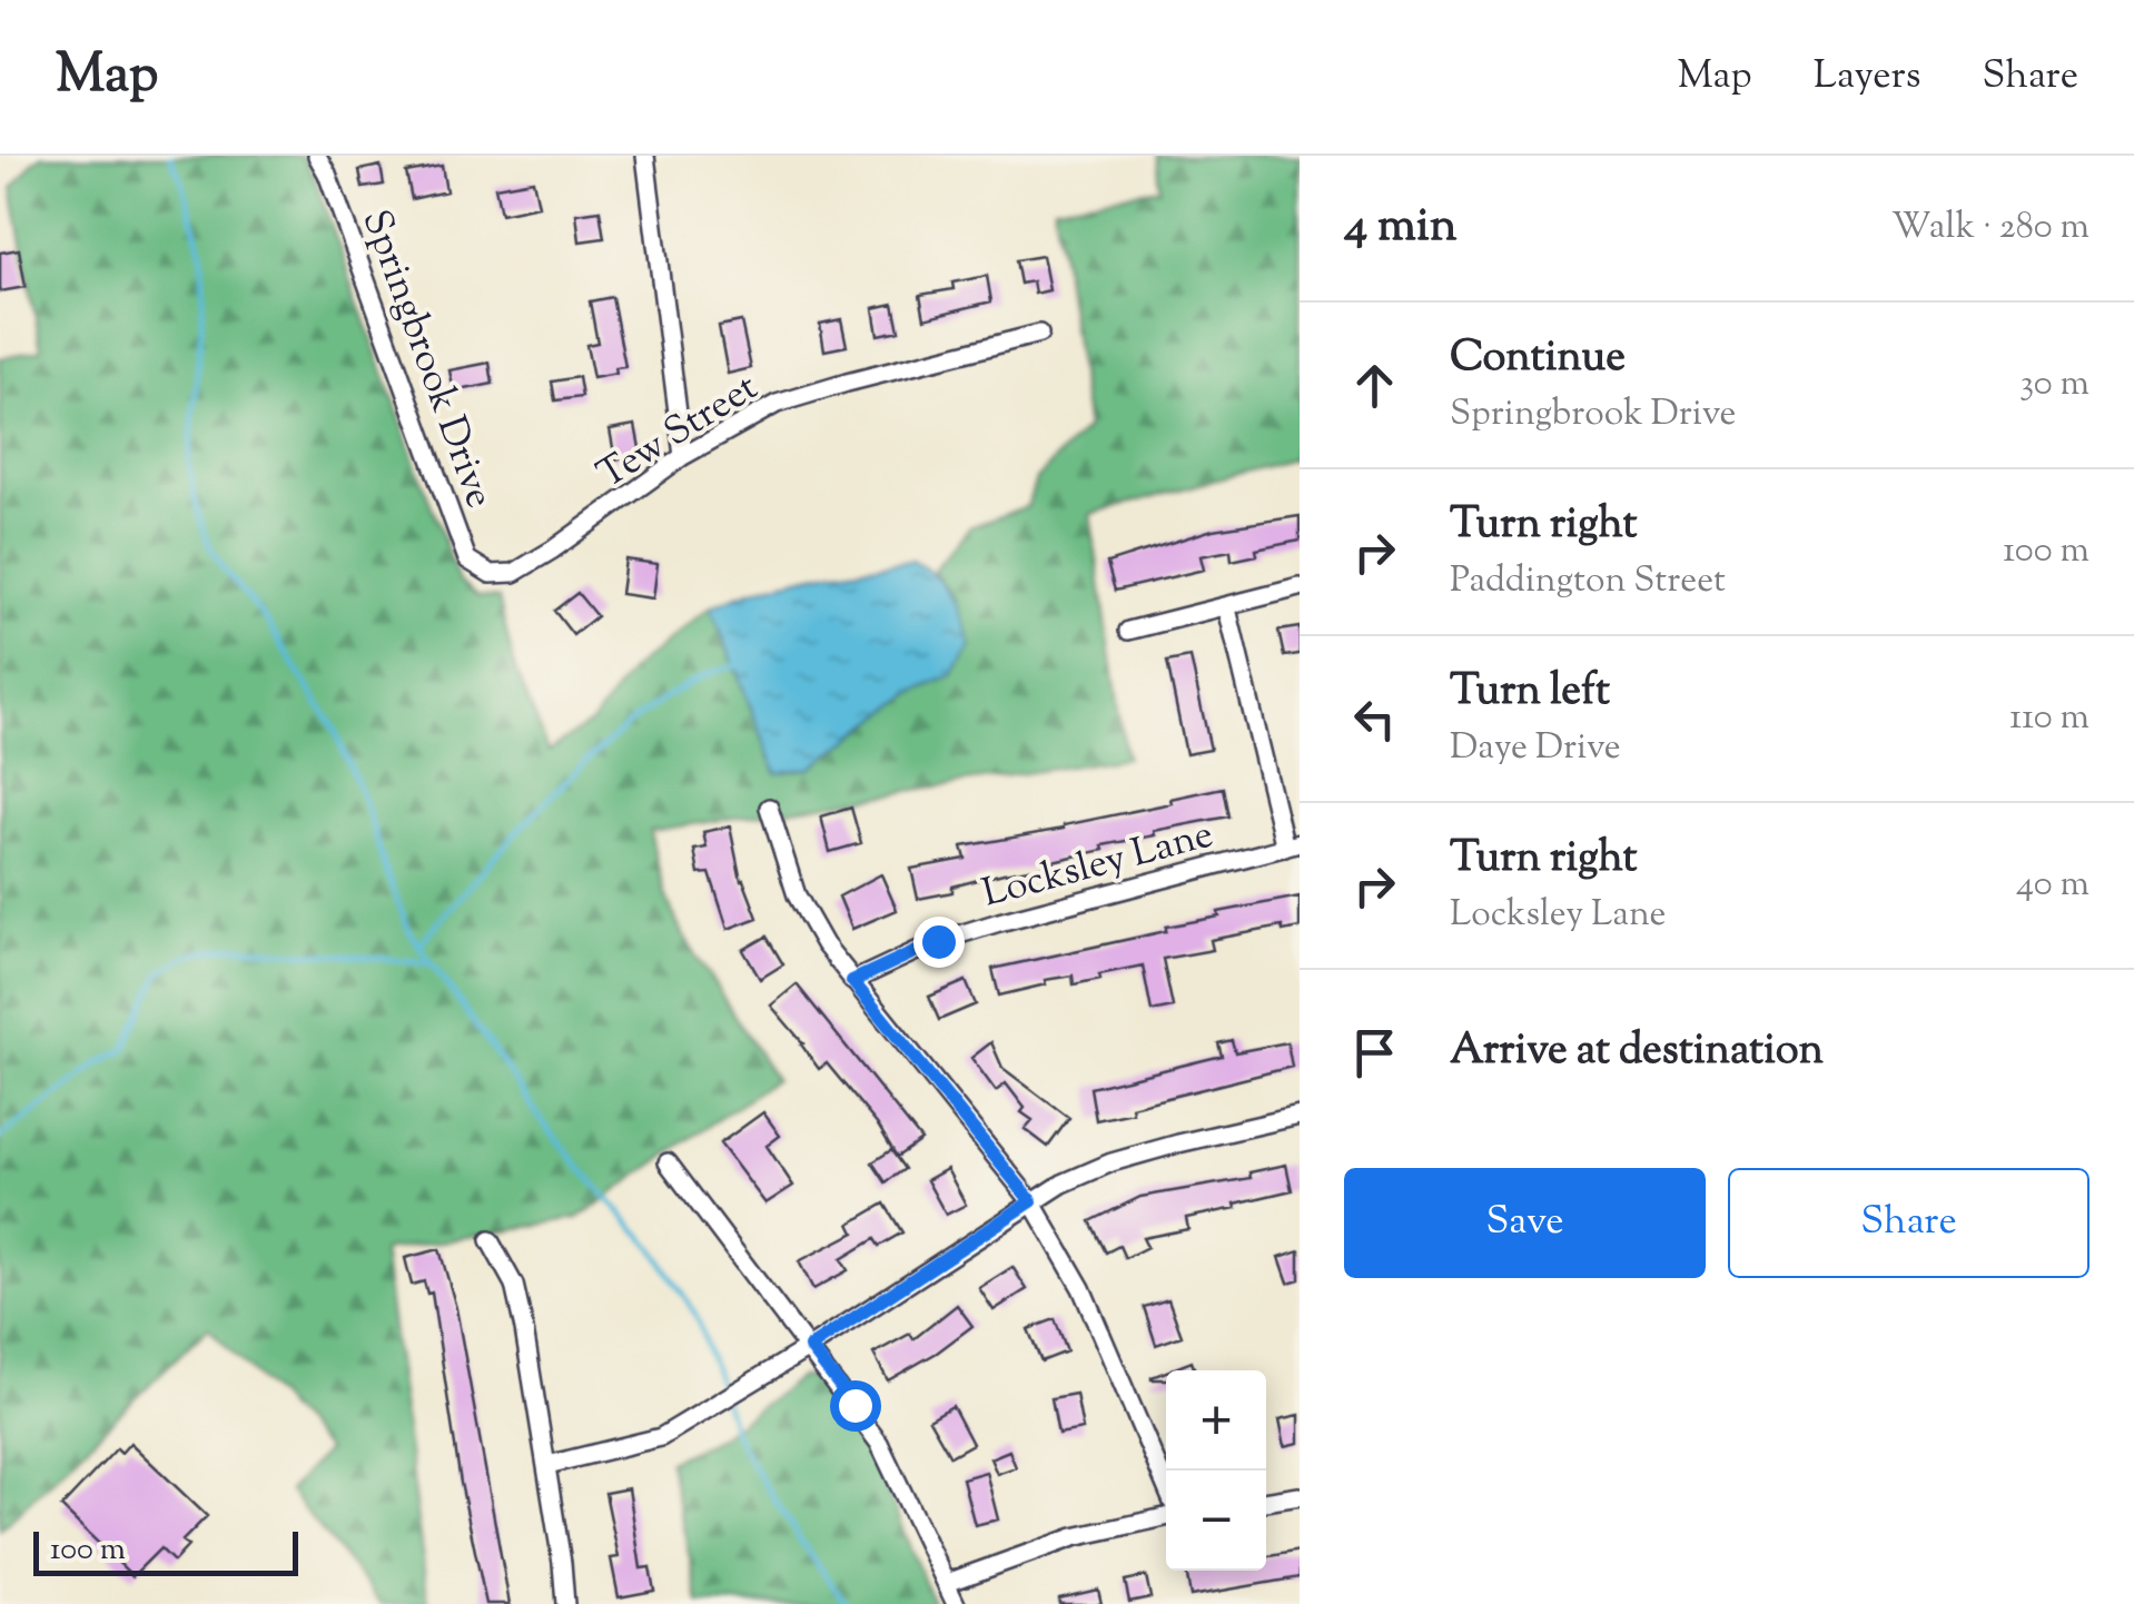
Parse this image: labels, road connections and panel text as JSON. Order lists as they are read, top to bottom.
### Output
{
  "streets": {
    "street": ["Springbrook Drive", "Tew Street", "Locksley Lane"]
  },
  "crossings": [
    ["Springbrook Drive", "Tew Street"]
  ],
  "scale_bar": "100 m",
  "page": {
    "header": "Map",
    "nav": ["Map", "Layers", "Share"],
    "heading": ["4 min", "Walk · 280 m"],
    "list": [
      ["Continue", "Springbrook Drive", "30 m"],
      ["Turn right", "Paddington Street", "100 m"],
      ["Turn left", "Daye Drive", "110 m"],
      ["Turn right", "Locksley Lane", "40 m"],
      "Arrive at destination"
    ],
    "buttons": ["Save", "Share"],
    "map_buttons": ["+", "−"],
    "scale": "100 m"
  }
}
